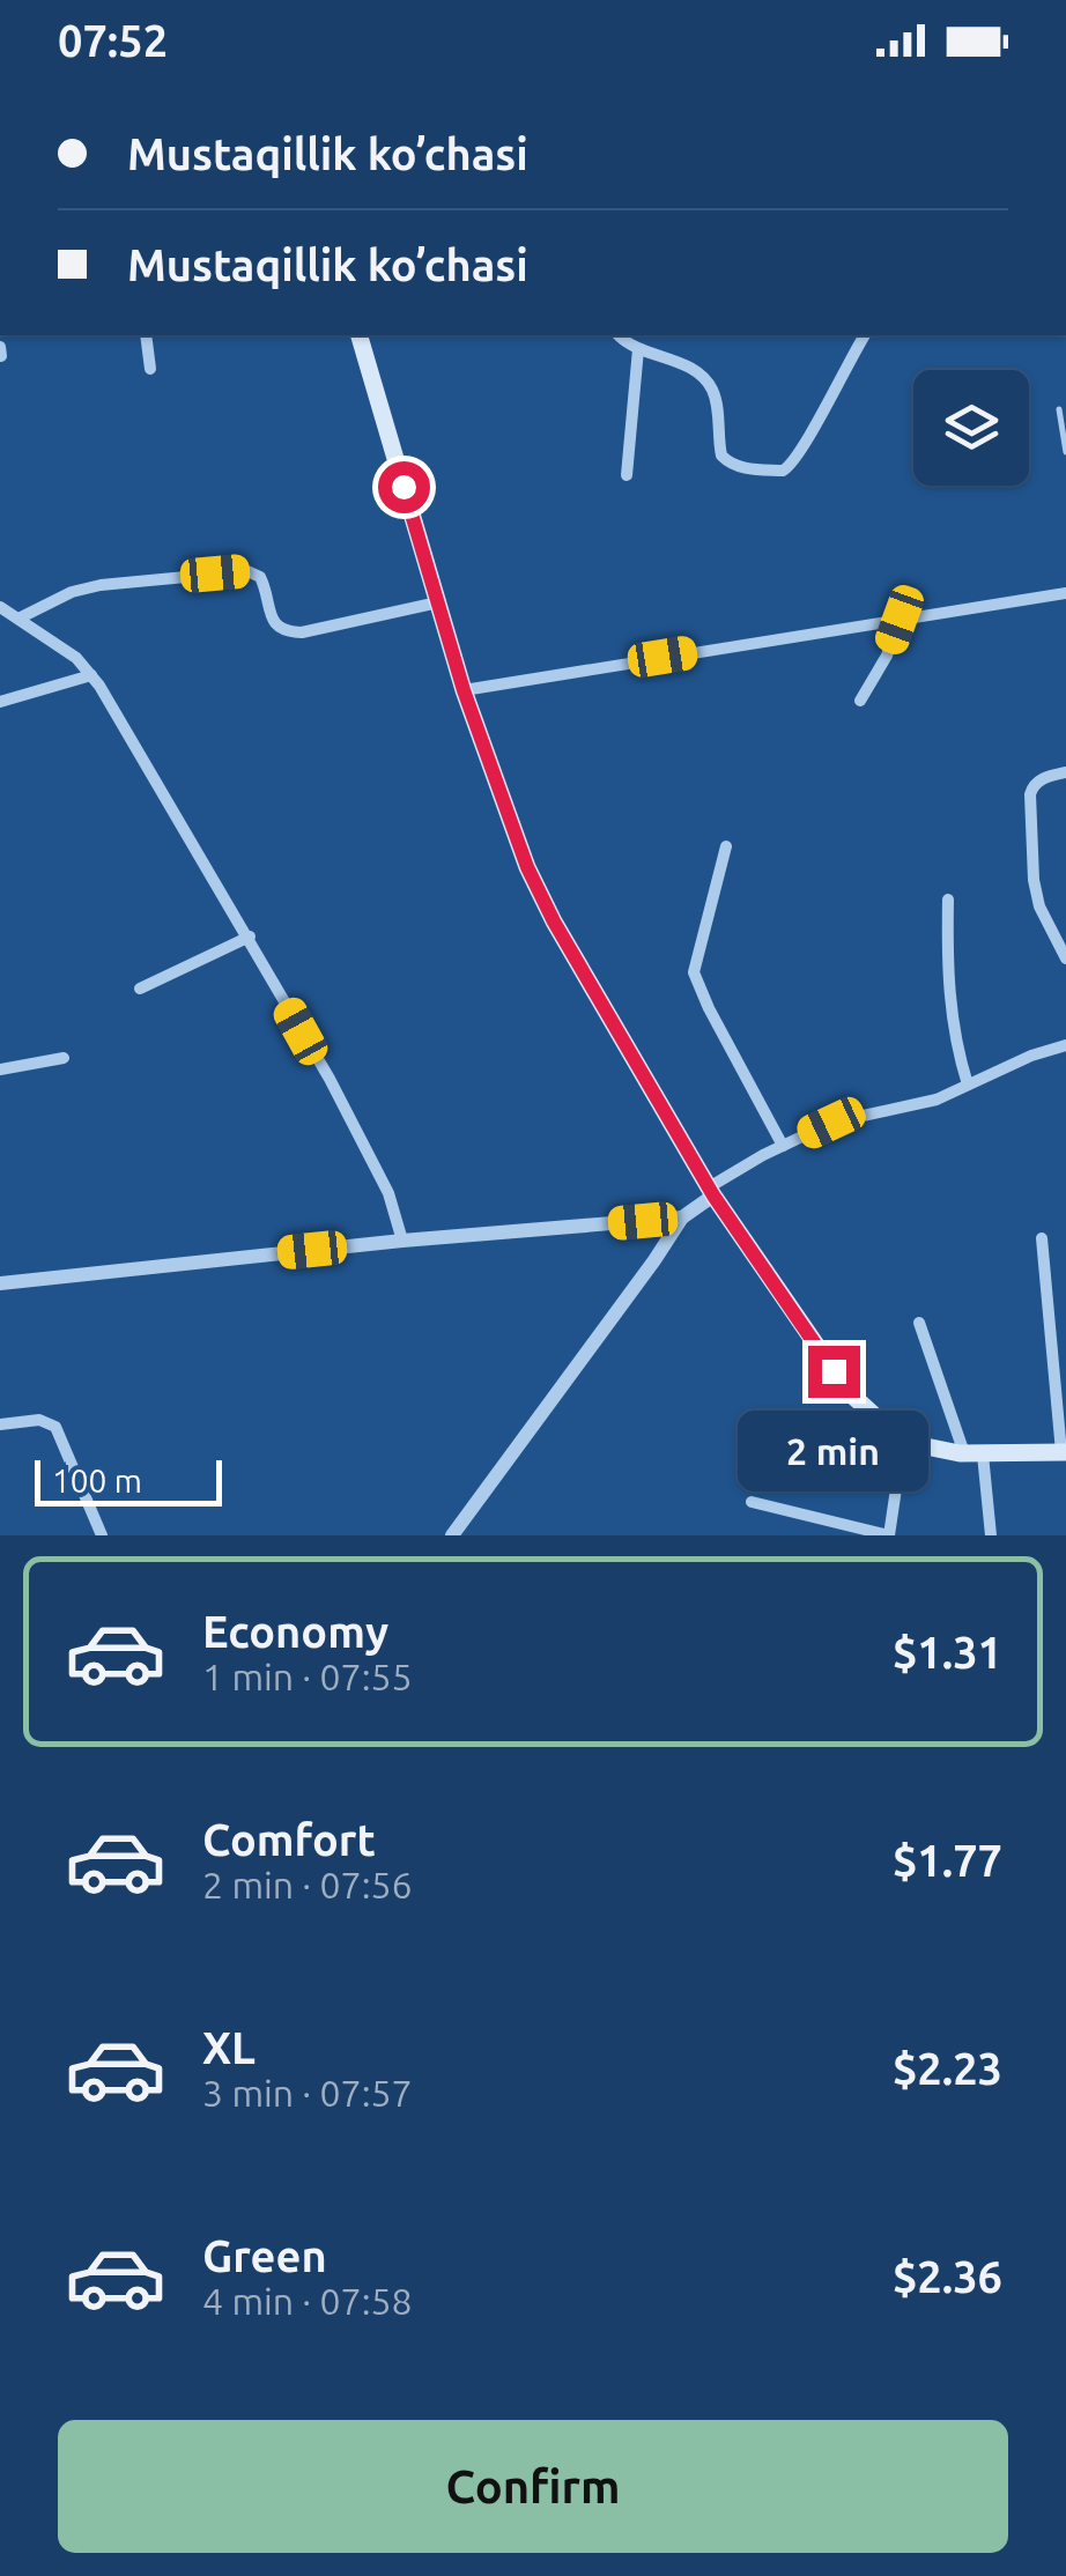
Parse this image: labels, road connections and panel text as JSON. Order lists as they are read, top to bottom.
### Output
{
  "scale_bar": "100 m",
  "page": {
    "status": "07:52",
    "banner": ["Mustaqillik ko’chasi", "Mustaqillik ko’chasi"],
    "bubble": "2 min",
    "scale": "100 m",
    "list": [
      {
        "name": "Economy",
        "note": "1 min · 07:55",
        "value": "$1.31"
      },
      {
        "name": "Comfort",
        "note": "2 min · 07:56",
        "value": "$1.77"
      },
      {
        "name": "XL",
        "note": "3 min · 07:57",
        "value": "$2.23"
      },
      {
        "name": "Green",
        "note": "4 min · 07:58",
        "value": "$2.36"
      }
    ],
    "buttons": "Confirm"
  }
}
